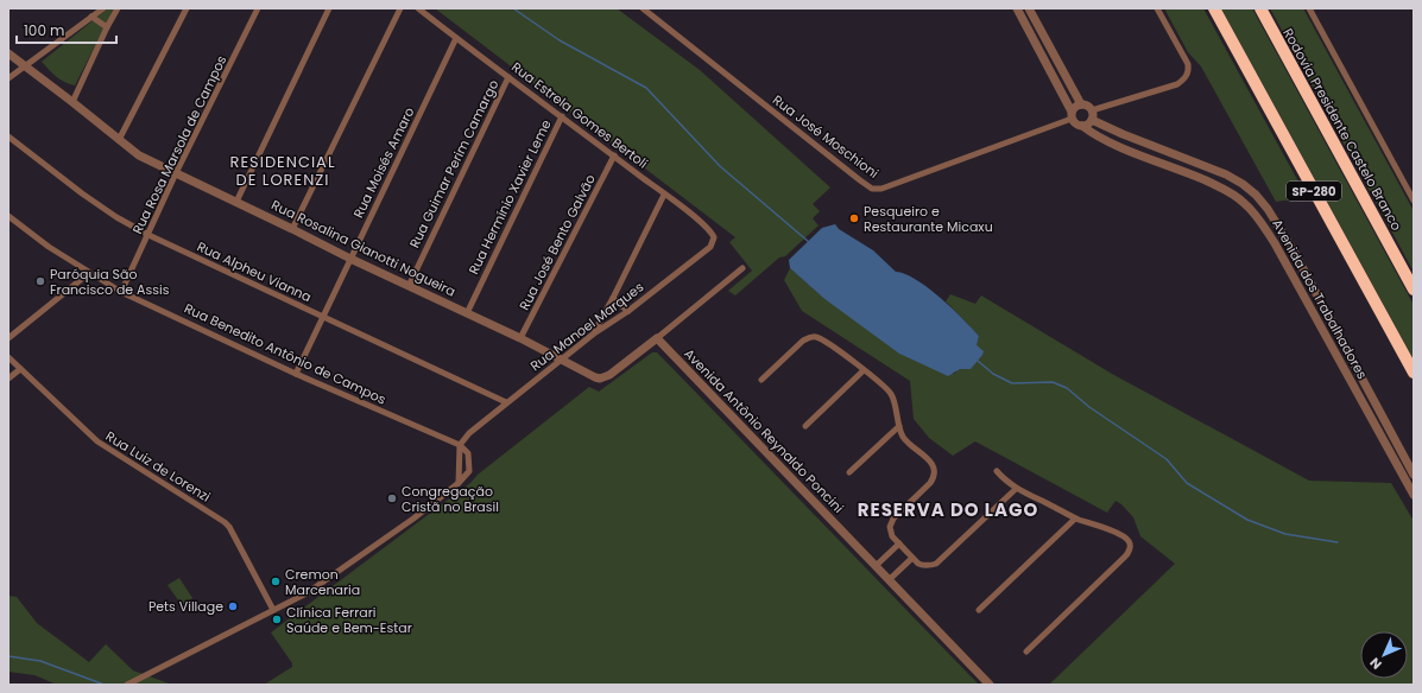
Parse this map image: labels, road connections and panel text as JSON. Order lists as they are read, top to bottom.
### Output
{
  "streets": {
    "highway": ["Rodovia Presidente Castelo Branco", "SP-280"],
    "street": [
      "Rua Estrela Gomes Bertoli",
      "Rua José Moschioni",
      "Rua Rosa Marsola de Campos",
      "Rua Moisés Amaro",
      "Rua Guimar Perim Camargo",
      "Rua Hermínio Xavier Leme",
      "Rua José Bento Galvão",
      "Rua Rosalina Gianotti Nogueira",
      "Rua Alpheu Vianna",
      "Avenida dos Trabalhadores",
      "Rua Manoel Marques",
      "Rua Benedito Antônio de Campos",
      "Avenida Antônio Reynaldo Poncini",
      "Rua Luiz de Lorenzi"
    ]
  },
  "crossings": [
    ["Rua Estrela Gomes Bertoli", "Rua Moisés Amaro"],
    ["Rua Estrela Gomes Bertoli", "Rua Guimar Perim Camargo"],
    ["Rua Estrela Gomes Bertoli", "Rua Hermínio Xavier Leme"],
    ["Rua Estrela Gomes Bertoli", "Rua José Bento Galvão"],
    ["Rua Estrela Gomes Bertoli", "Rua Manoel Marques"],
    ["Rua José Moschioni", "Avenida dos Trabalhadores"],
    ["Rua Rosa Marsola de Campos", "Rua Rosalina Gianotti Nogueira"],
    ["Rua Rosa Marsola de Campos", "Rua Alpheu Vianna"],
    ["Rua Rosa Marsola de Campos", "Rua Benedito Antônio de Campos"],
    ["Rua Moisés Amaro", "Rua Rosalina Gianotti Nogueira"],
    ["Rua Moisés Amaro", "Rua Alpheu Vianna"],
    ["Rua Moisés Amaro", "Rua Benedito Antônio de Campos"],
    ["Rua Guimar Perim Camargo", "Rua Rosalina Gianotti Nogueira"],
    ["Rua Hermínio Xavier Leme", "Rua Rosalina Gianotti Nogueira"],
    ["Rua José Bento Galvão", "Rua Rosalina Gianotti Nogueira"],
    ["Rua Rosalina Gianotti Nogueira", "Rua Manoel Marques"],
    ["Rua Rosalina Gianotti Nogueira", "Avenida Antônio Reynaldo Poncini"],
    ["Rua Alpheu Vianna", "Rua Manoel Marques"],
    ["Rua Manoel Marques", "Rua Benedito Antônio de Campos"]
  ],
  "districts": ["RESIDENCIAL DE LORENZI", "RESERVA DO LAGO"],
  "places": [
    "Pesqueiro e Restaurante Micaxu",
    "Paróquia São Francisco de Assis",
    "Congregação Cristã no Brasil",
    "Cremon Marcenaria",
    "Pets Village",
    "Clínica Ferrari Saúde e Bem-Estar"
  ],
  "scale_bar": "100 m",
  "north": "bottom left"
}
